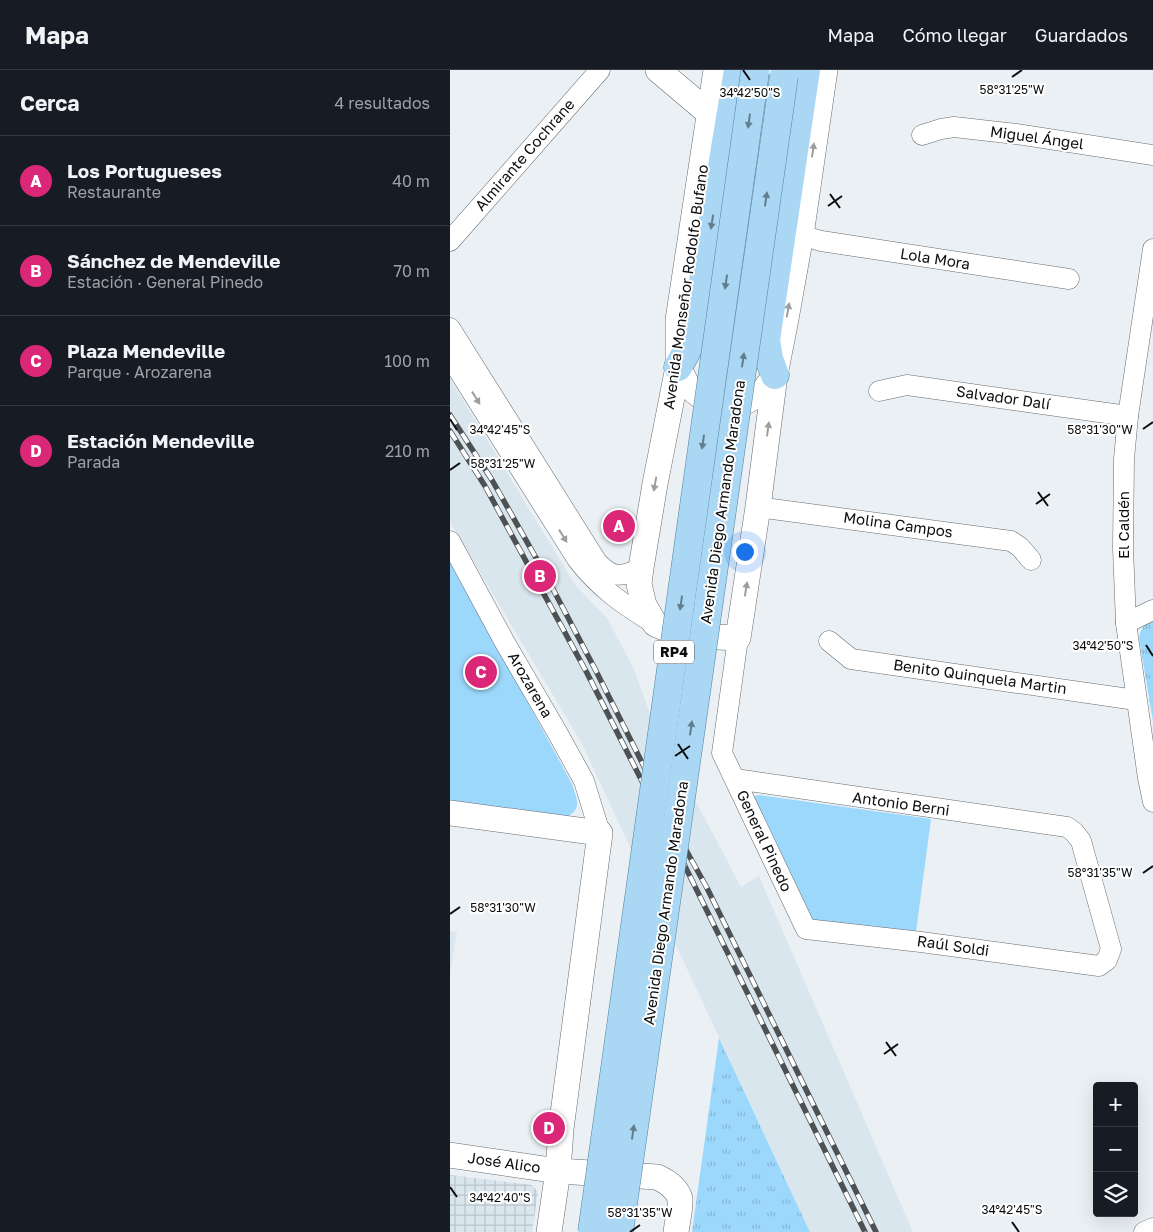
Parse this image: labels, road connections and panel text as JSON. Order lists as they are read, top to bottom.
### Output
{
  "streets": {
    "main road": ["Avenida Diego Armando Maradona", "RP4"],
    "street": [
      "Miguel Ángel",
      "Almirante Cochrane",
      "Lola Mora",
      "Avenida Monseñor Rodolfo Bufano",
      "Salvador Dalí",
      "Molina Campos",
      "El Caldén",
      "Benito Quinquela Martin",
      "Arozarena",
      "Antonio Berni",
      "General Pinedo",
      "Raúl Soldi",
      "José Alico"
    ]
  },
  "crossings": [
    ["Salvador Dalí", "El Caldén"],
    ["El Caldén", "Benito Quinquela Martin"],
    ["Antonio Berni", "General Pinedo"],
    ["Antonio Berni", "Raúl Soldi"],
    ["General Pinedo", "Raúl Soldi"]
  ],
  "page": {
    "header": "Mapa",
    "nav": ["Mapa", "Cómo llegar", "Guardados"],
    "heading": ["Cerca", "4 resultados"],
    "list": [
      {
        "mark": "A",
        "name": "Los Portugueses",
        "note": "Restaurante",
        "value": "40 m"
      },
      {
        "mark": "B",
        "name": "Sánchez de Mendeville",
        "note": "Estación · General Pinedo",
        "value": "70 m"
      },
      {
        "mark": "C",
        "name": "Plaza Mendeville",
        "note": "Parque · Arozarena",
        "value": "100 m"
      },
      {
        "mark": "D",
        "name": "Estación Mendeville",
        "note": "Parada",
        "value": "210 m"
      }
    ],
    "pins": [
      "A",
      "B",
      "C",
      "D"
    ],
    "map_buttons": ["+", "−"]
  },
  "coordinates": [
    "58°31'25\"W",
    "34°42'50\"S",
    "58°31'30\"W",
    "34°42'45\"S",
    "58°31'35\"W",
    "34°42'40\"S"
  ]
}
